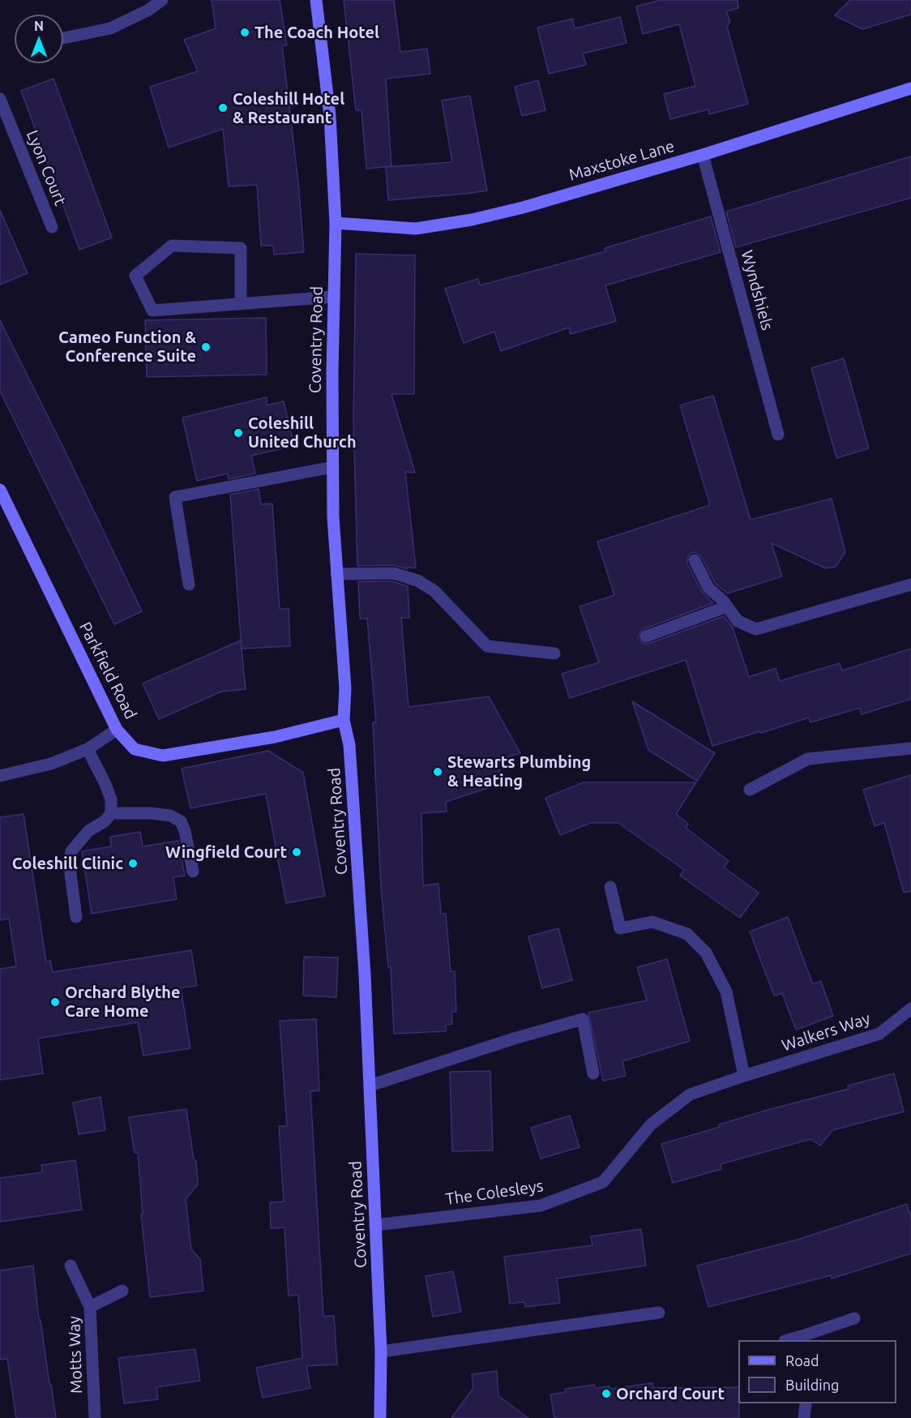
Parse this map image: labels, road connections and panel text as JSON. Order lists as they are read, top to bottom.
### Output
{
  "streets": {
    "main road": ["Maxstoke Lane", "Coventry Road", "Parkfield Road"],
    "street": [
      "Lyon Court",
      "Wyndshiels",
      "Walkers Way",
      "The Colesleys",
      "Motts Way"
    ]
  },
  "crossings": [
    ["Maxstoke Lane", "Wyndshiels"],
    ["Maxstoke Lane", "Coventry Road"],
    ["Coventry Road", "Parkfield Road"],
    ["Coventry Road", "The Colesleys"],
    ["Walkers Way", "The Colesleys"]
  ],
  "places": [
    "The Coach Hotel",
    "Coleshill Hotel & Restaurant",
    "Cameo Function & Conference Suite",
    "Coleshill United Church",
    "Stewarts Plumbing & Heating",
    "Wingfield Court",
    "Coleshill Clinic",
    "Orchard Blythe Care Home",
    "Orchard Court"
  ],
  "legend": ["Road", "Building"],
  "north": "top"
}
